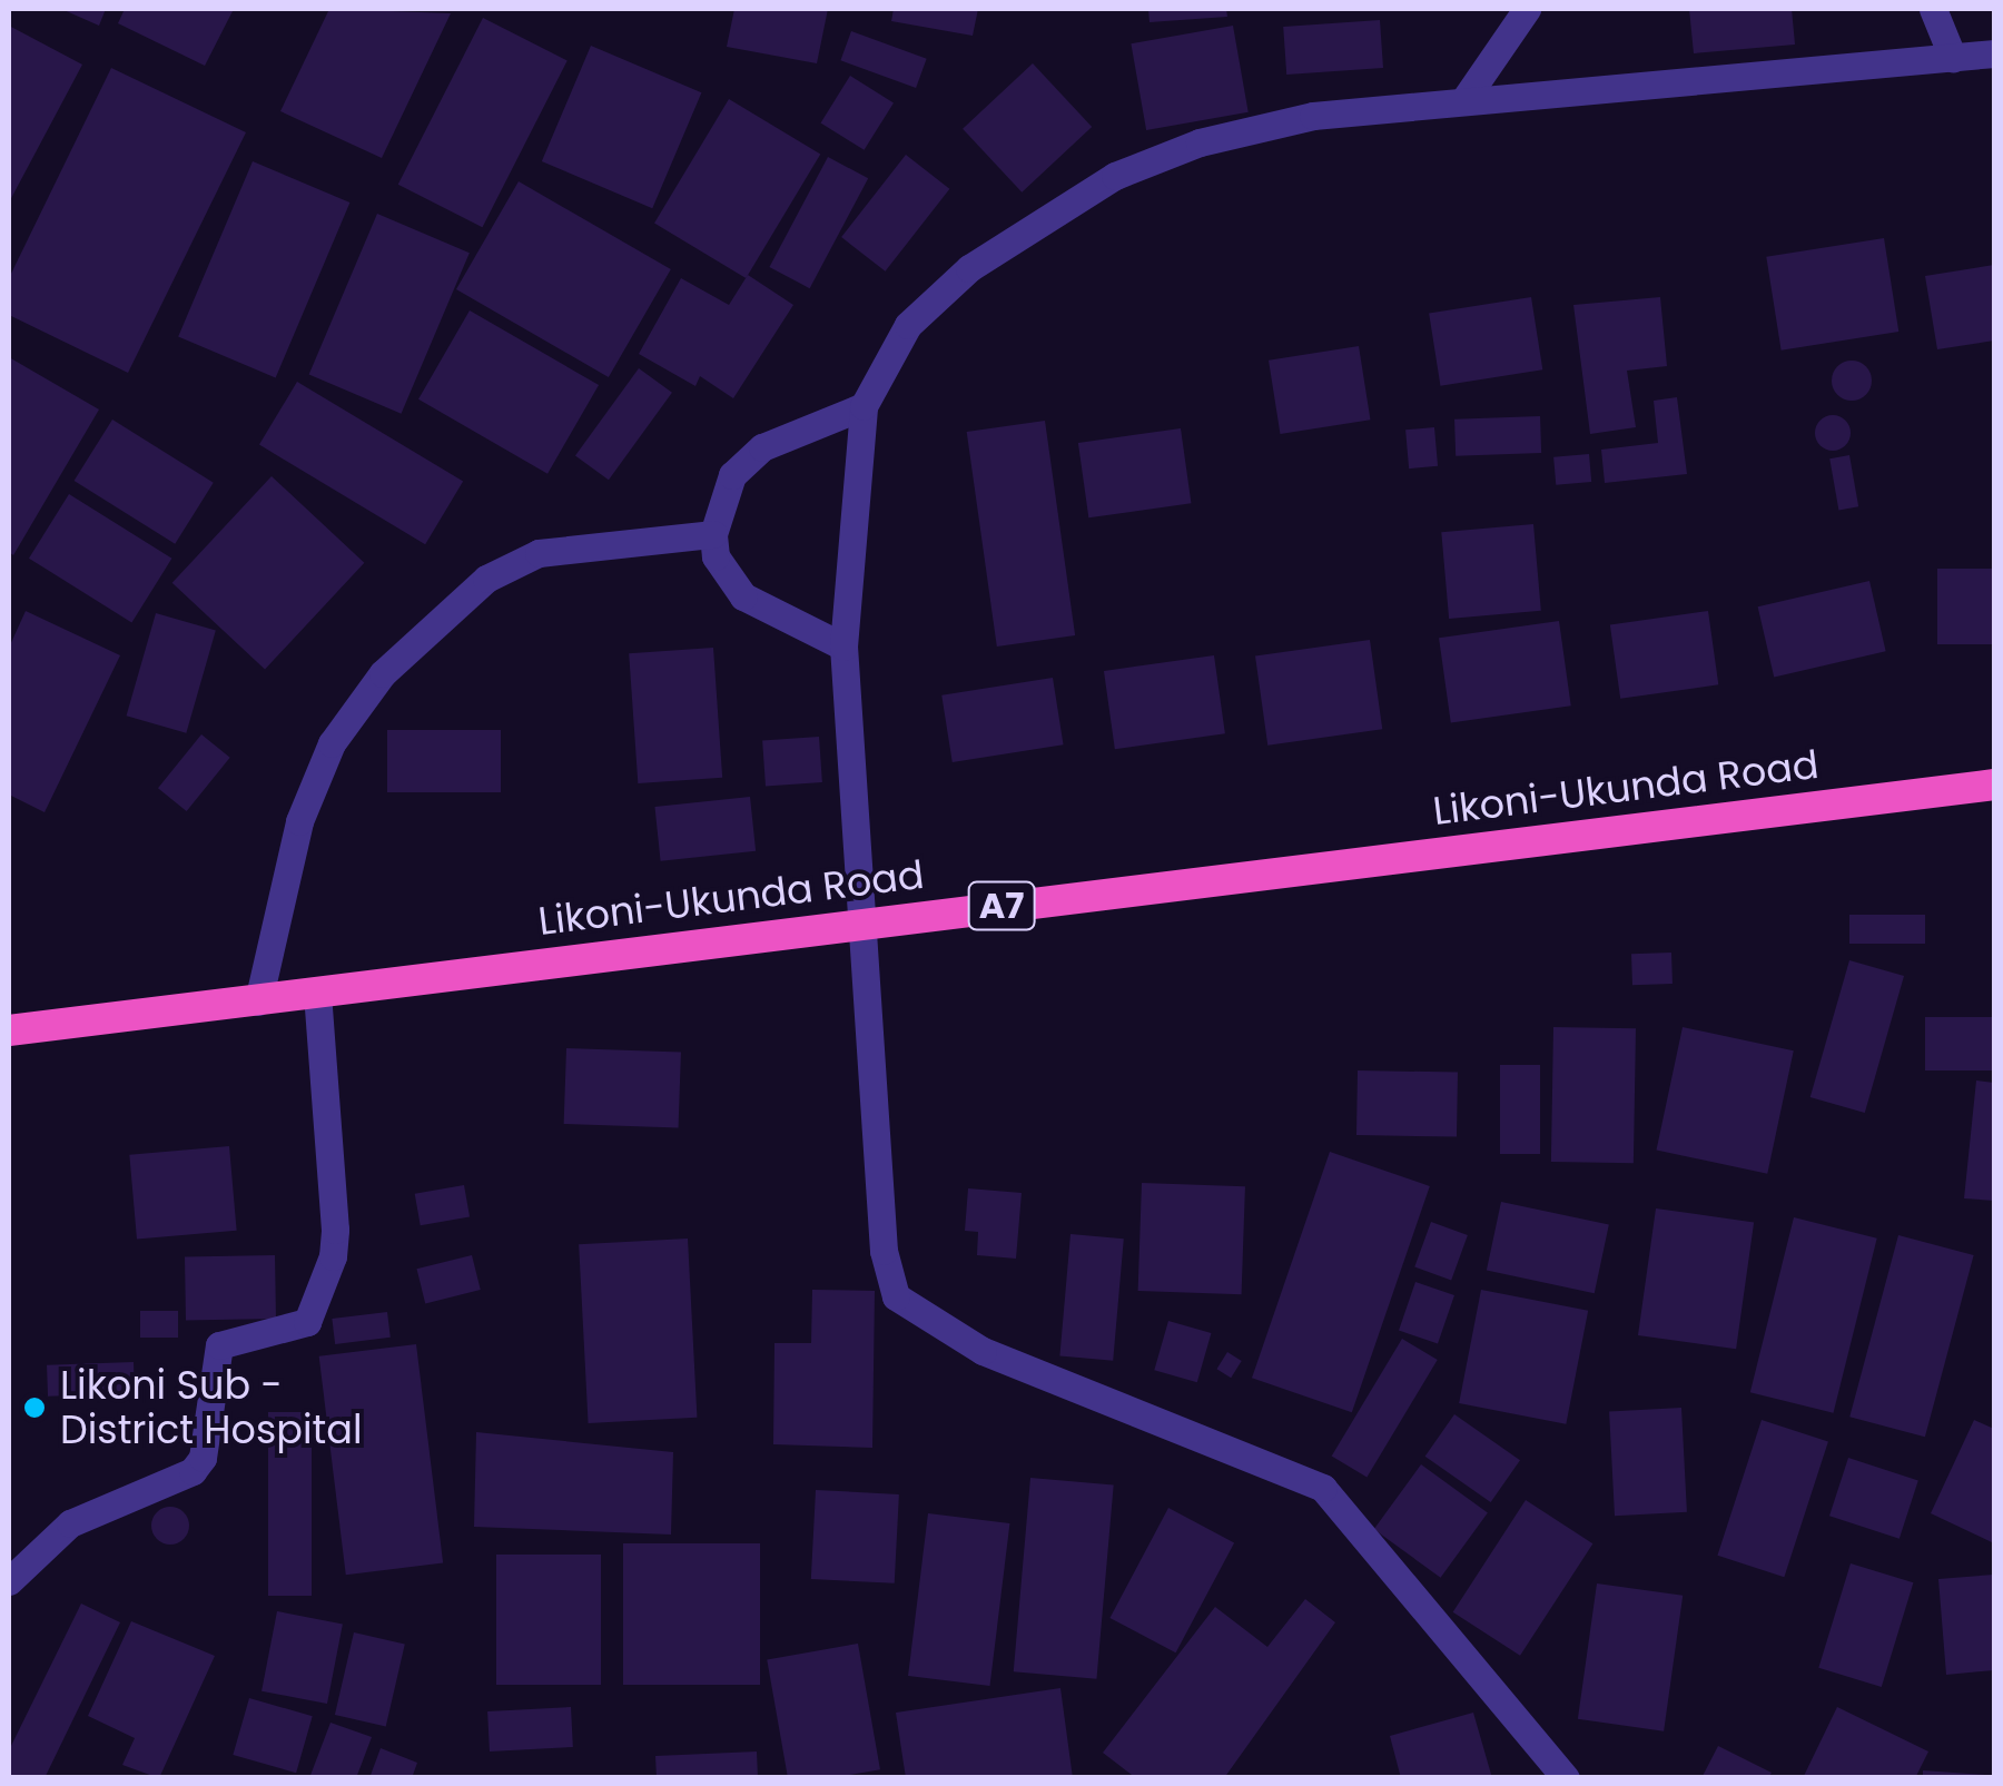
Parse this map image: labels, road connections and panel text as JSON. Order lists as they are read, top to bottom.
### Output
{
  "streets": {
    "highway": ["Likoni-Ukunda Road", "A7"]
  },
  "places": ["Likoni Sub - District Hospital"]
}
